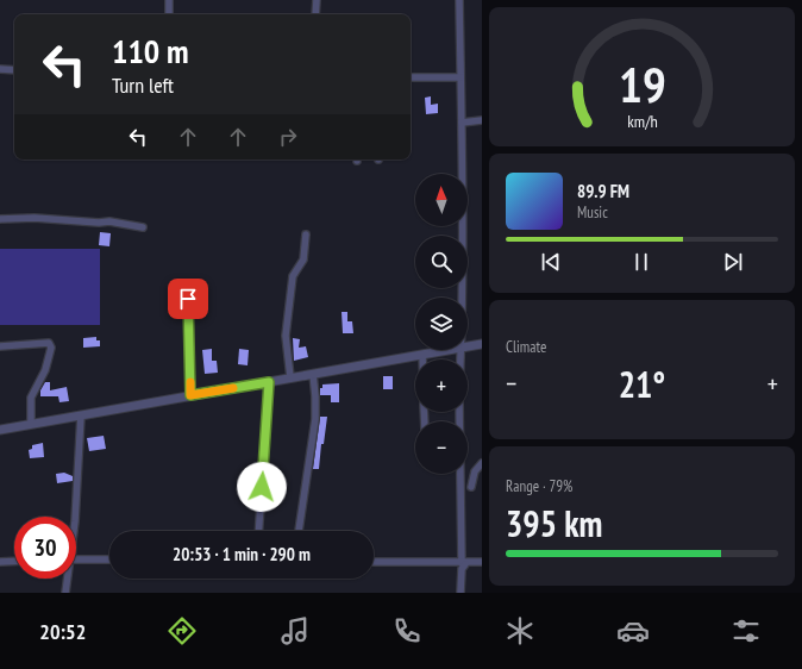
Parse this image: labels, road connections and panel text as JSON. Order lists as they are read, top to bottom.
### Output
{
  "north": "top",
  "page": {
    "turn": ["110 m", "Turn left"],
    "song": ["89.9 FM", "Music"],
    "map_buttons": ["+", "−"],
    "tile": [
      "Climate",
      ["Range · 79%", "395 km"]
    ],
    "heat": ["−", "21°", "+"],
    "limit": "30",
    "trip": "20:53 · 1 min · 290 m",
    "tabs": "20:52",
    "gauge": ["19", "km/h"]
  }
}
